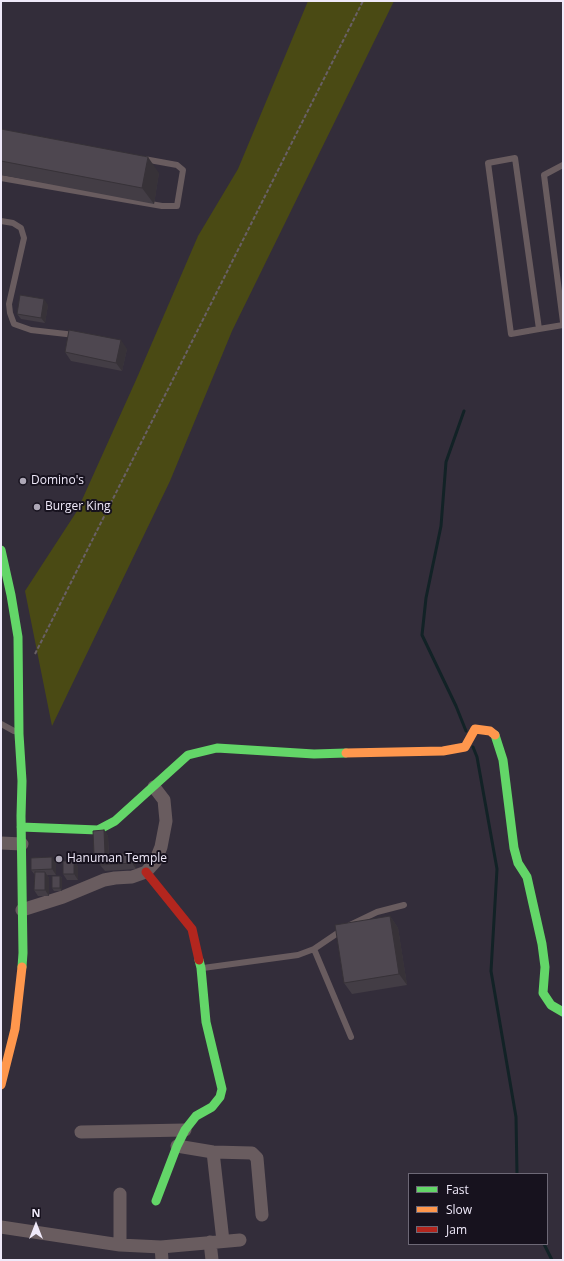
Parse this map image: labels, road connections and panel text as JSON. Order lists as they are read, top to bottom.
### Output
{
  "places": ["Domino's", "Burger King", "Hanuman Temple"],
  "legend": ["Fast", "Slow", "Jam"],
  "north": "top"
}
